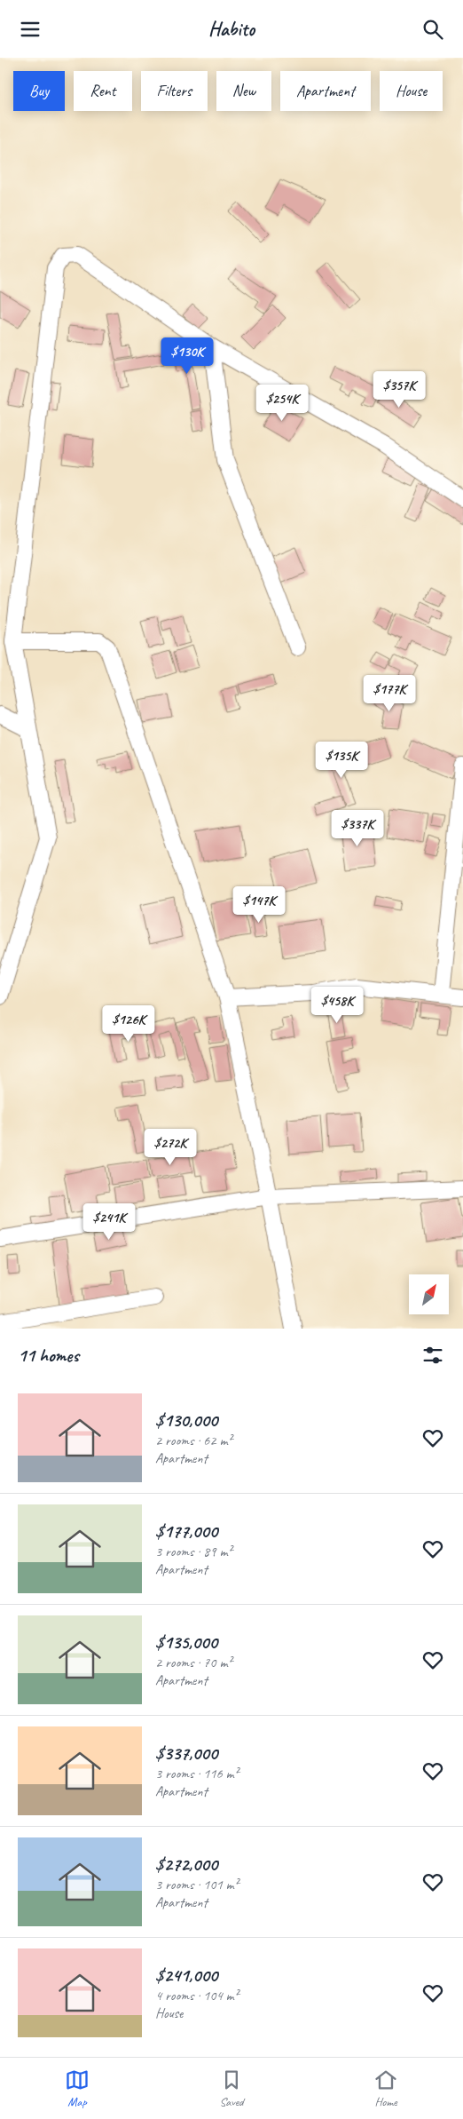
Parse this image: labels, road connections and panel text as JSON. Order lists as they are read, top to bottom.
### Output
{
  "north": "top right",
  "page": {
    "header": "Habito",
    "chip": [
      "Buy",
      "Rent",
      "Filters",
      "New",
      "Apartment",
      "House"
    ],
    "price": [
      "$130K",
      "$357K",
      "$254K",
      "$177K",
      "$135K",
      "$337K",
      "$147K",
      "$458K",
      "$126K",
      "$272K",
      "$241K"
    ],
    "heading": "11 homes",
    "list": [
      {
        "name": "$130,000",
        "note": "2 rooms · 62 m² · Apartment"
      },
      {
        "name": "$177,000",
        "note": "3 rooms · 89 m² · Apartment"
      },
      {
        "name": "$135,000",
        "note": "2 rooms · 70 m² · Apartment"
      },
      {
        "name": "$337,000",
        "note": "3 rooms · 116 m² · Apartment"
      },
      {
        "name": "$272,000",
        "note": "3 rooms · 101 m² · Apartment"
      },
      {
        "name": "$241,000",
        "note": "4 rooms · 104 m² · House"
      }
    ],
    "tabs": ["Map", "Saved", "Home"]
  }
}
